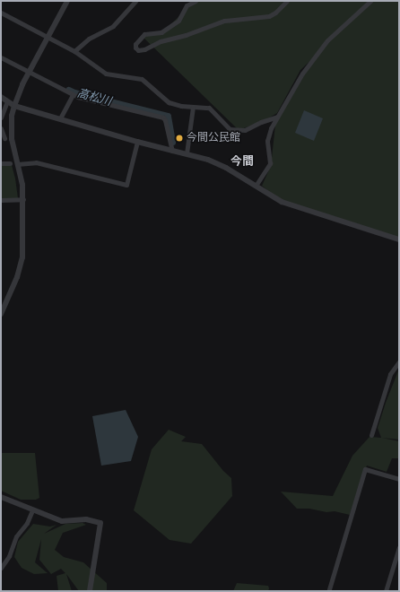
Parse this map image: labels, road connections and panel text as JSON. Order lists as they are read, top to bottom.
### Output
{
  "districts": ["今間"],
  "water": ["高松川"],
  "places": ["今間公民館"]
}
